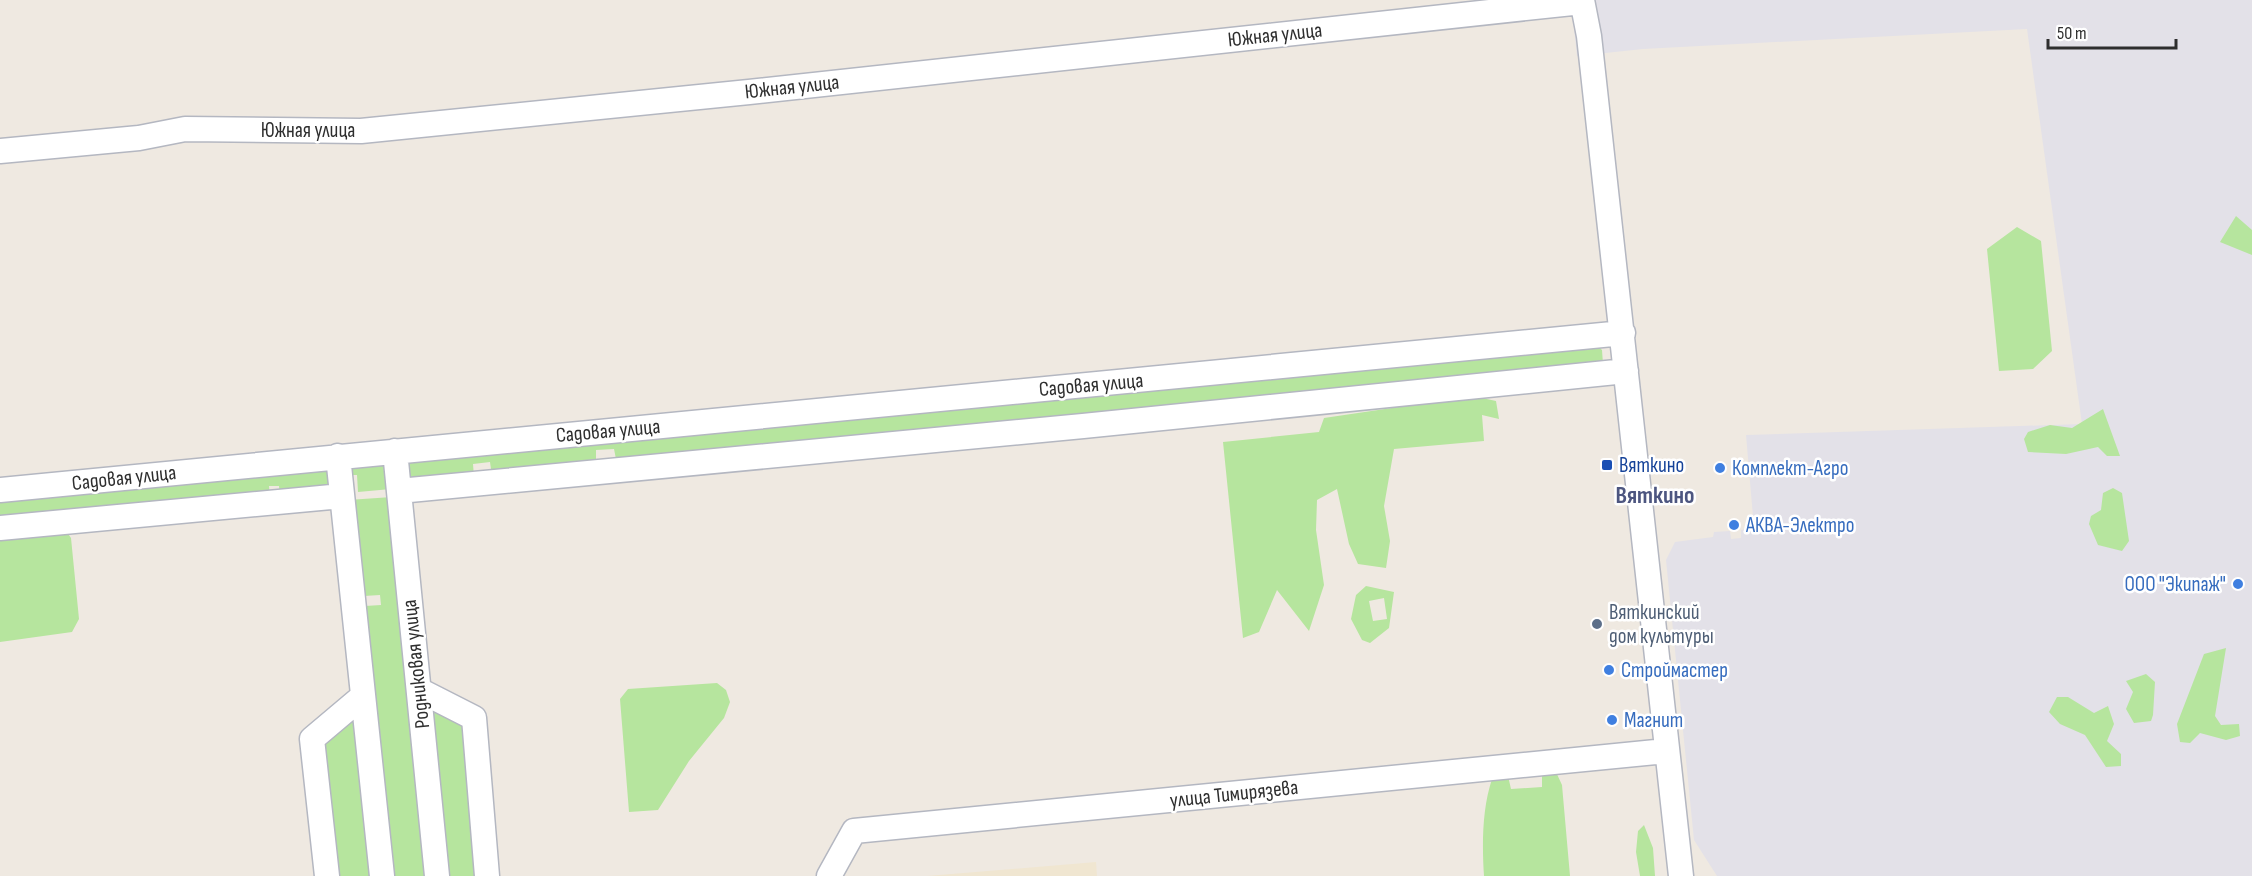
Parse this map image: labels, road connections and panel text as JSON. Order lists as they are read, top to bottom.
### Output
{
  "streets": {
    "street": [
      "Южная улица",
      "Садовая улица",
      "Родниковая улица",
      "улица Тимирязева"
    ]
  },
  "crossings": [
    ["Садовая улица", "Родниковая улица"]
  ],
  "districts": ["Вяткино"],
  "places": {
    "transit": ["Вяткино"],
    "other": [
      "Комплект-Агро",
      "АКВА-Электро",
      "ООО \"Экипаж\"",
      "Вяткинский дом культуры",
      "Строймастер",
      "Магнит"
    ]
  },
  "scale_bar": "50 m"
}
